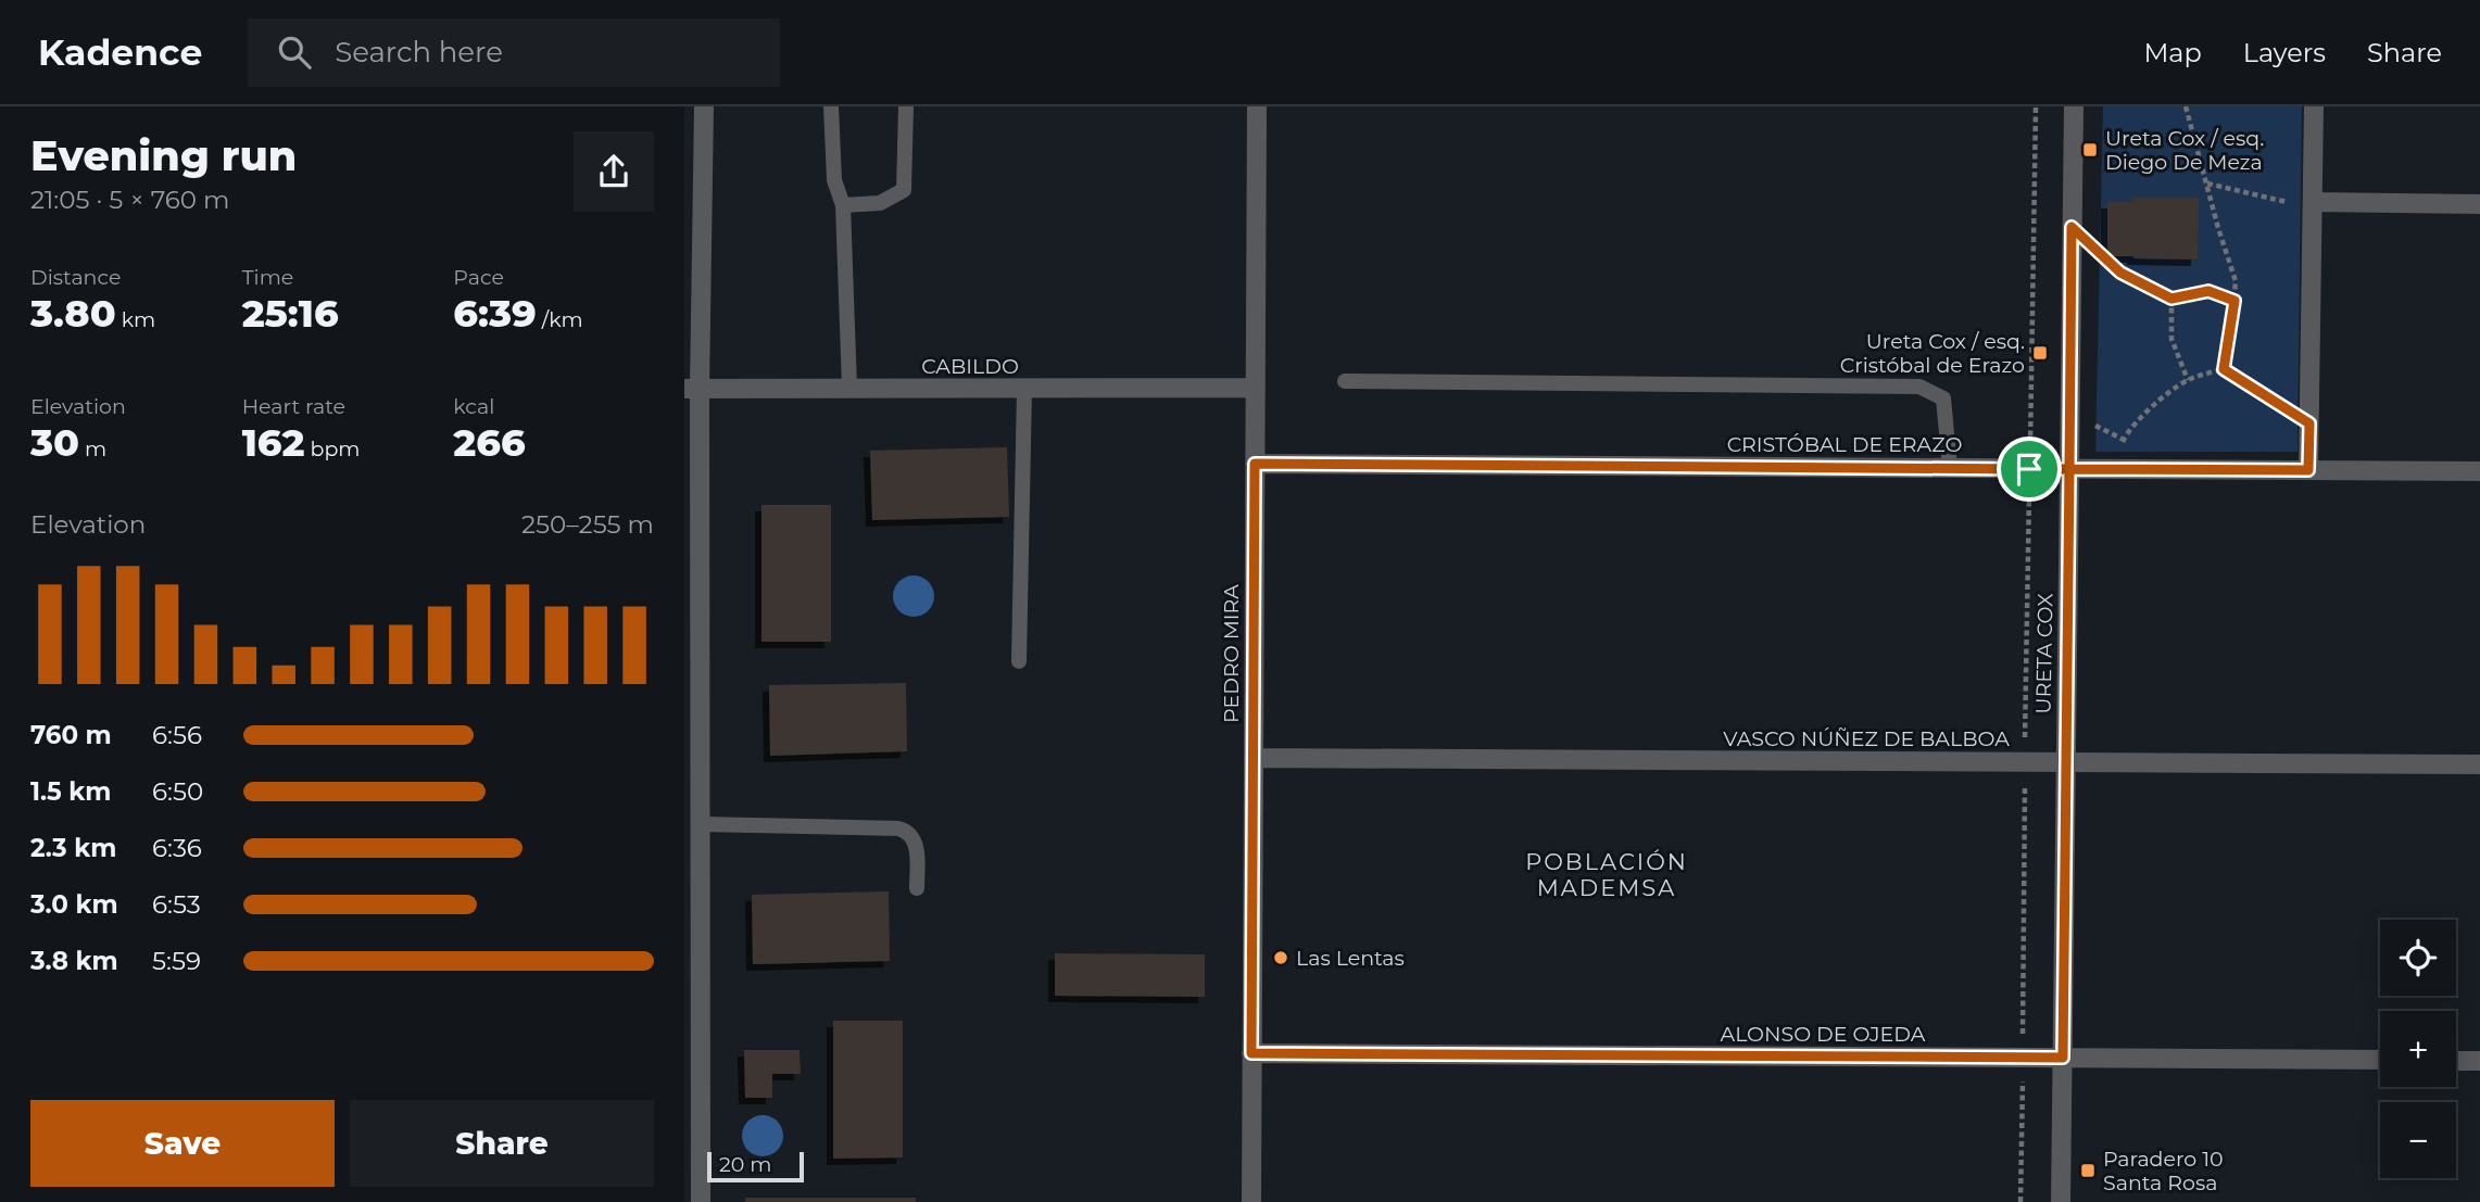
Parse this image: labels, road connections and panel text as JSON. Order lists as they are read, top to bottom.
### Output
{
  "streets": {
    "street": [
      "CABILDO",
      "CRISTÓBAL DE ERAZO",
      "PEDRO MIRA",
      "URETA COX",
      "VASCO NÚÑEZ DE BALBOA",
      "ALONSO DE OJEDA"
    ]
  },
  "crossings": [
    ["CABILDO", "PEDRO MIRA"],
    ["CRISTÓBAL DE ERAZO", "PEDRO MIRA"],
    ["CRISTÓBAL DE ERAZO", "URETA COX"],
    ["PEDRO MIRA", "VASCO NÚÑEZ DE BALBOA"],
    ["PEDRO MIRA", "ALONSO DE OJEDA"],
    ["URETA COX", "VASCO NÚÑEZ DE BALBOA"],
    ["URETA COX", "ALONSO DE OJEDA"]
  ],
  "districts": ["POBLACIÓN MADEMSA"],
  "places": {
    "transit": ["Ureta Cox / esq. Diego De Meza", "Ureta Cox / esq. Cristóbal de Erazo", "Paradero 10 Santa Rosa"],
    "other": ["Las Lentas"]
  },
  "scale_bar": "20 m",
  "page": {
    "header": "Kadence",
    "search": "Search here",
    "nav": ["Map", "Layers", "Share"],
    "heading": ["Evening run", "21:05 · 5 × 760 m"],
    "stats": [
      ["Distance", "3.80 km"],
      ["Time", "25:16"],
      ["Pace", "6:39 /km"],
      ["Elevation", "30 m"],
      ["Heart rate", "162 bpm"],
      ["kcal", "266"]
    ],
    "chart": ["Elevation", "250–255 m"],
    "list": [
      {
        "name": "760 m",
        "note": "6:56"
      },
      {
        "name": "1.5 km",
        "note": "6:50"
      },
      {
        "name": "2.3 km",
        "note": "6:36"
      },
      {
        "name": "3.0 km",
        "note": "6:53"
      },
      {
        "name": "3.8 km",
        "note": "5:59"
      }
    ],
    "map_buttons": ["+", "−"],
    "buttons": ["Save", "Share"],
    "scale": "20 m"
  }
}
